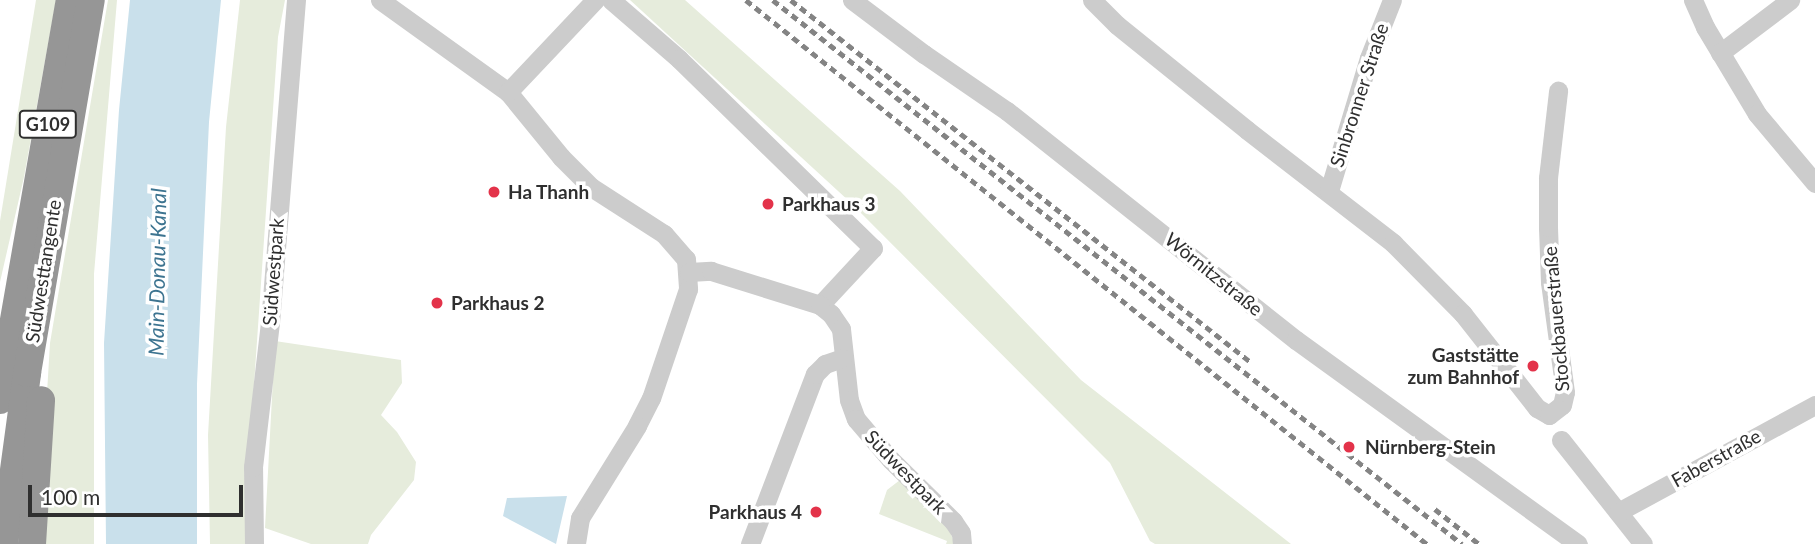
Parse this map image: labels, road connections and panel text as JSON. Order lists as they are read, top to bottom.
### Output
{
  "streets": {
    "highway": ["G109", "Südwesttangente"],
    "street": [
      "Sinbronner Straße",
      "Südwestpark",
      "Wörnitzstraße",
      "Stockbauerstraße",
      "Faberstraße"
    ]
  },
  "crossings": [
    ["Sinbronner Straße", "Stockbauerstraße"]
  ],
  "water": ["Main-Donau-Kanal"],
  "places": [
    "Ha Thanh",
    "Parkhaus 3",
    "Parkhaus 2",
    "Gaststätte zum Bahnhof",
    "Nürnberg-Stein",
    "Parkhaus 4"
  ],
  "scale_bar": "100 m"
}
